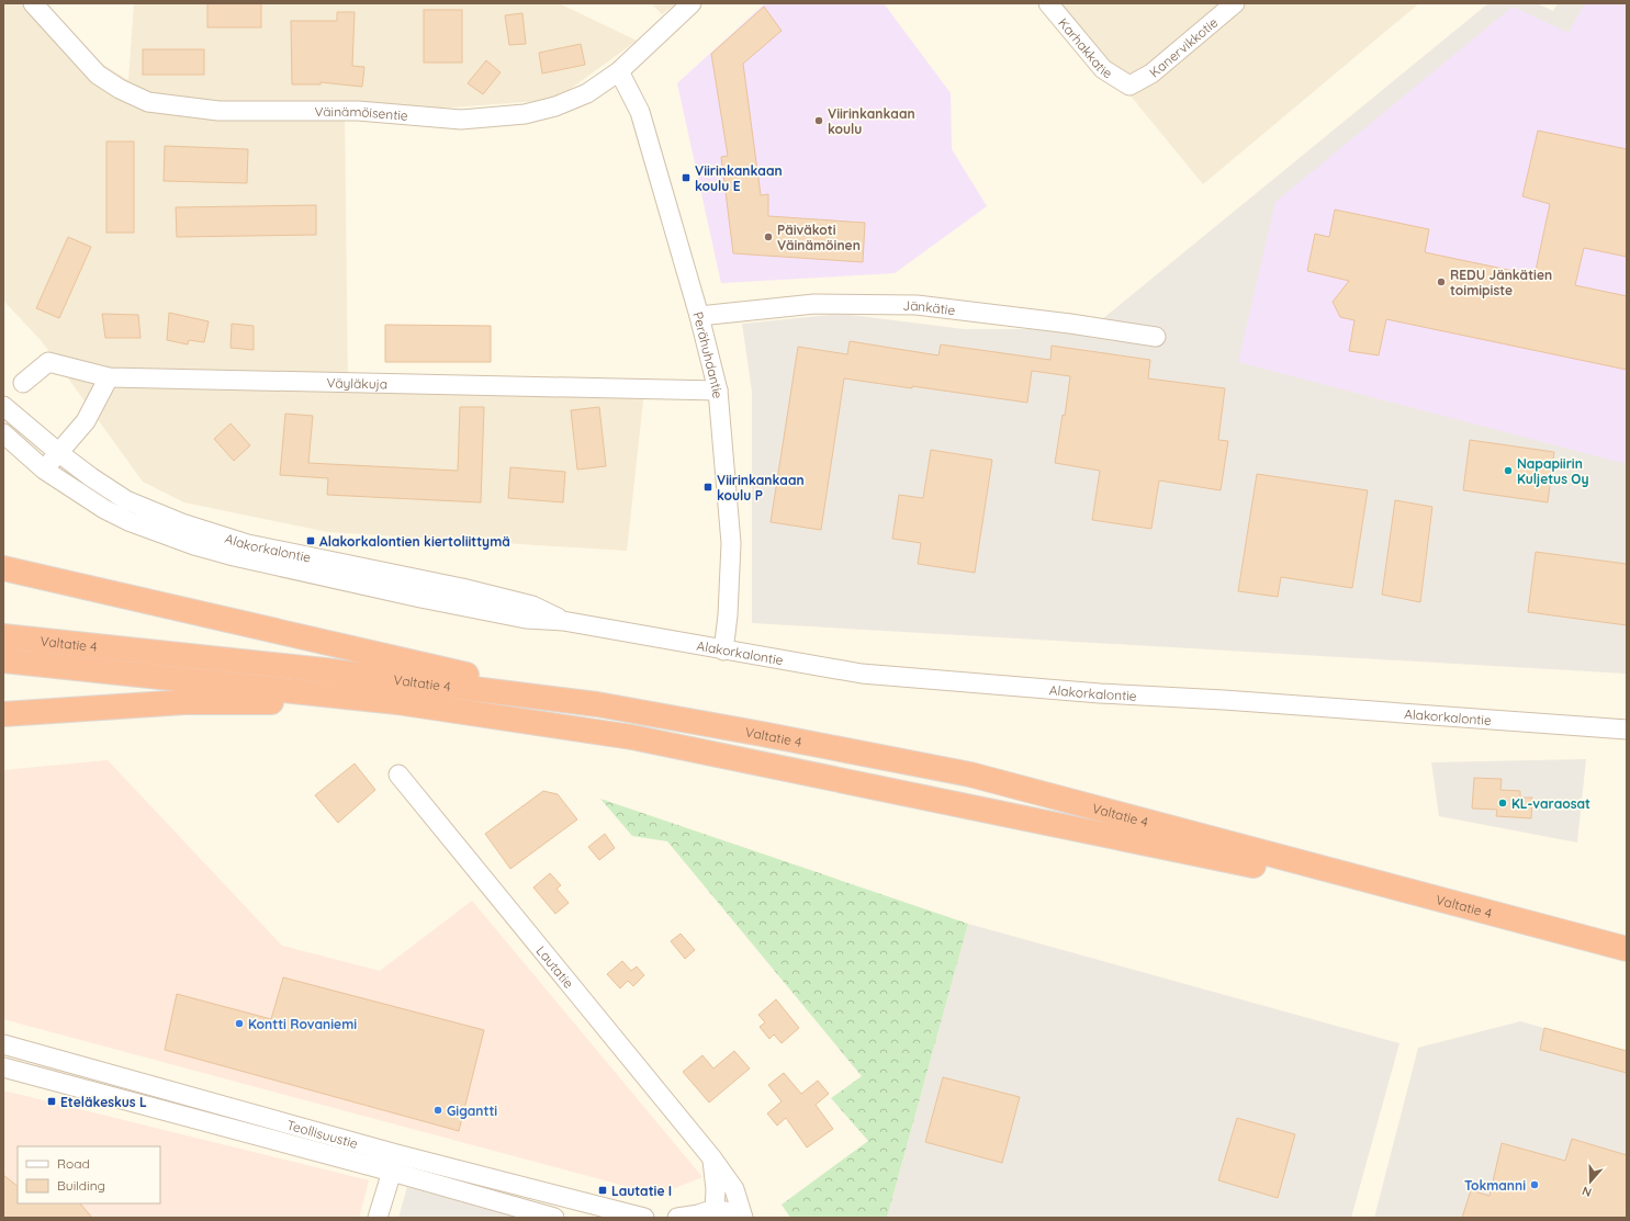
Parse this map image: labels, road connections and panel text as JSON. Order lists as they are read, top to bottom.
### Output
{
  "streets": {
    "highway": ["Valtatie 4"],
    "street": [
      "Karhakkatie",
      "Kanervikkotie",
      "Väinämöisentie",
      "Jänkätie",
      "Perähuhdantie",
      "Väyläkuja",
      "Alakorkalontie",
      "Lautatie",
      "Teollisuustie"
    ]
  },
  "crossings": [
    ["Karhakkatie", "Kanervikkotie"],
    ["Väinämöisentie", "Perähuhdantie"],
    ["Jänkätie", "Perähuhdantie"],
    ["Perähuhdantie", "Väyläkuja"],
    ["Perähuhdantie", "Alakorkalontie"]
  ],
  "places": {
    "other": [
      "Viirinkankaan koulu",
      "Päiväkoti Väinämöinen",
      "REDU Jänkätien toimipiste",
      "Napapiirin Kuljetus Oy",
      "KL-varaosat",
      "Kontti Rovaniemi",
      "Gigantti",
      "Tokmanni"
    ],
    "transit": [
      "Viirinkankaan koulu E",
      "Viirinkankaan koulu P",
      "Alakorkalontien kiertoliittymä",
      "Eteläkeskus L",
      "Lautatie I"
    ]
  },
  "legend": ["Road", "Building"],
  "north": "bottom"
}
